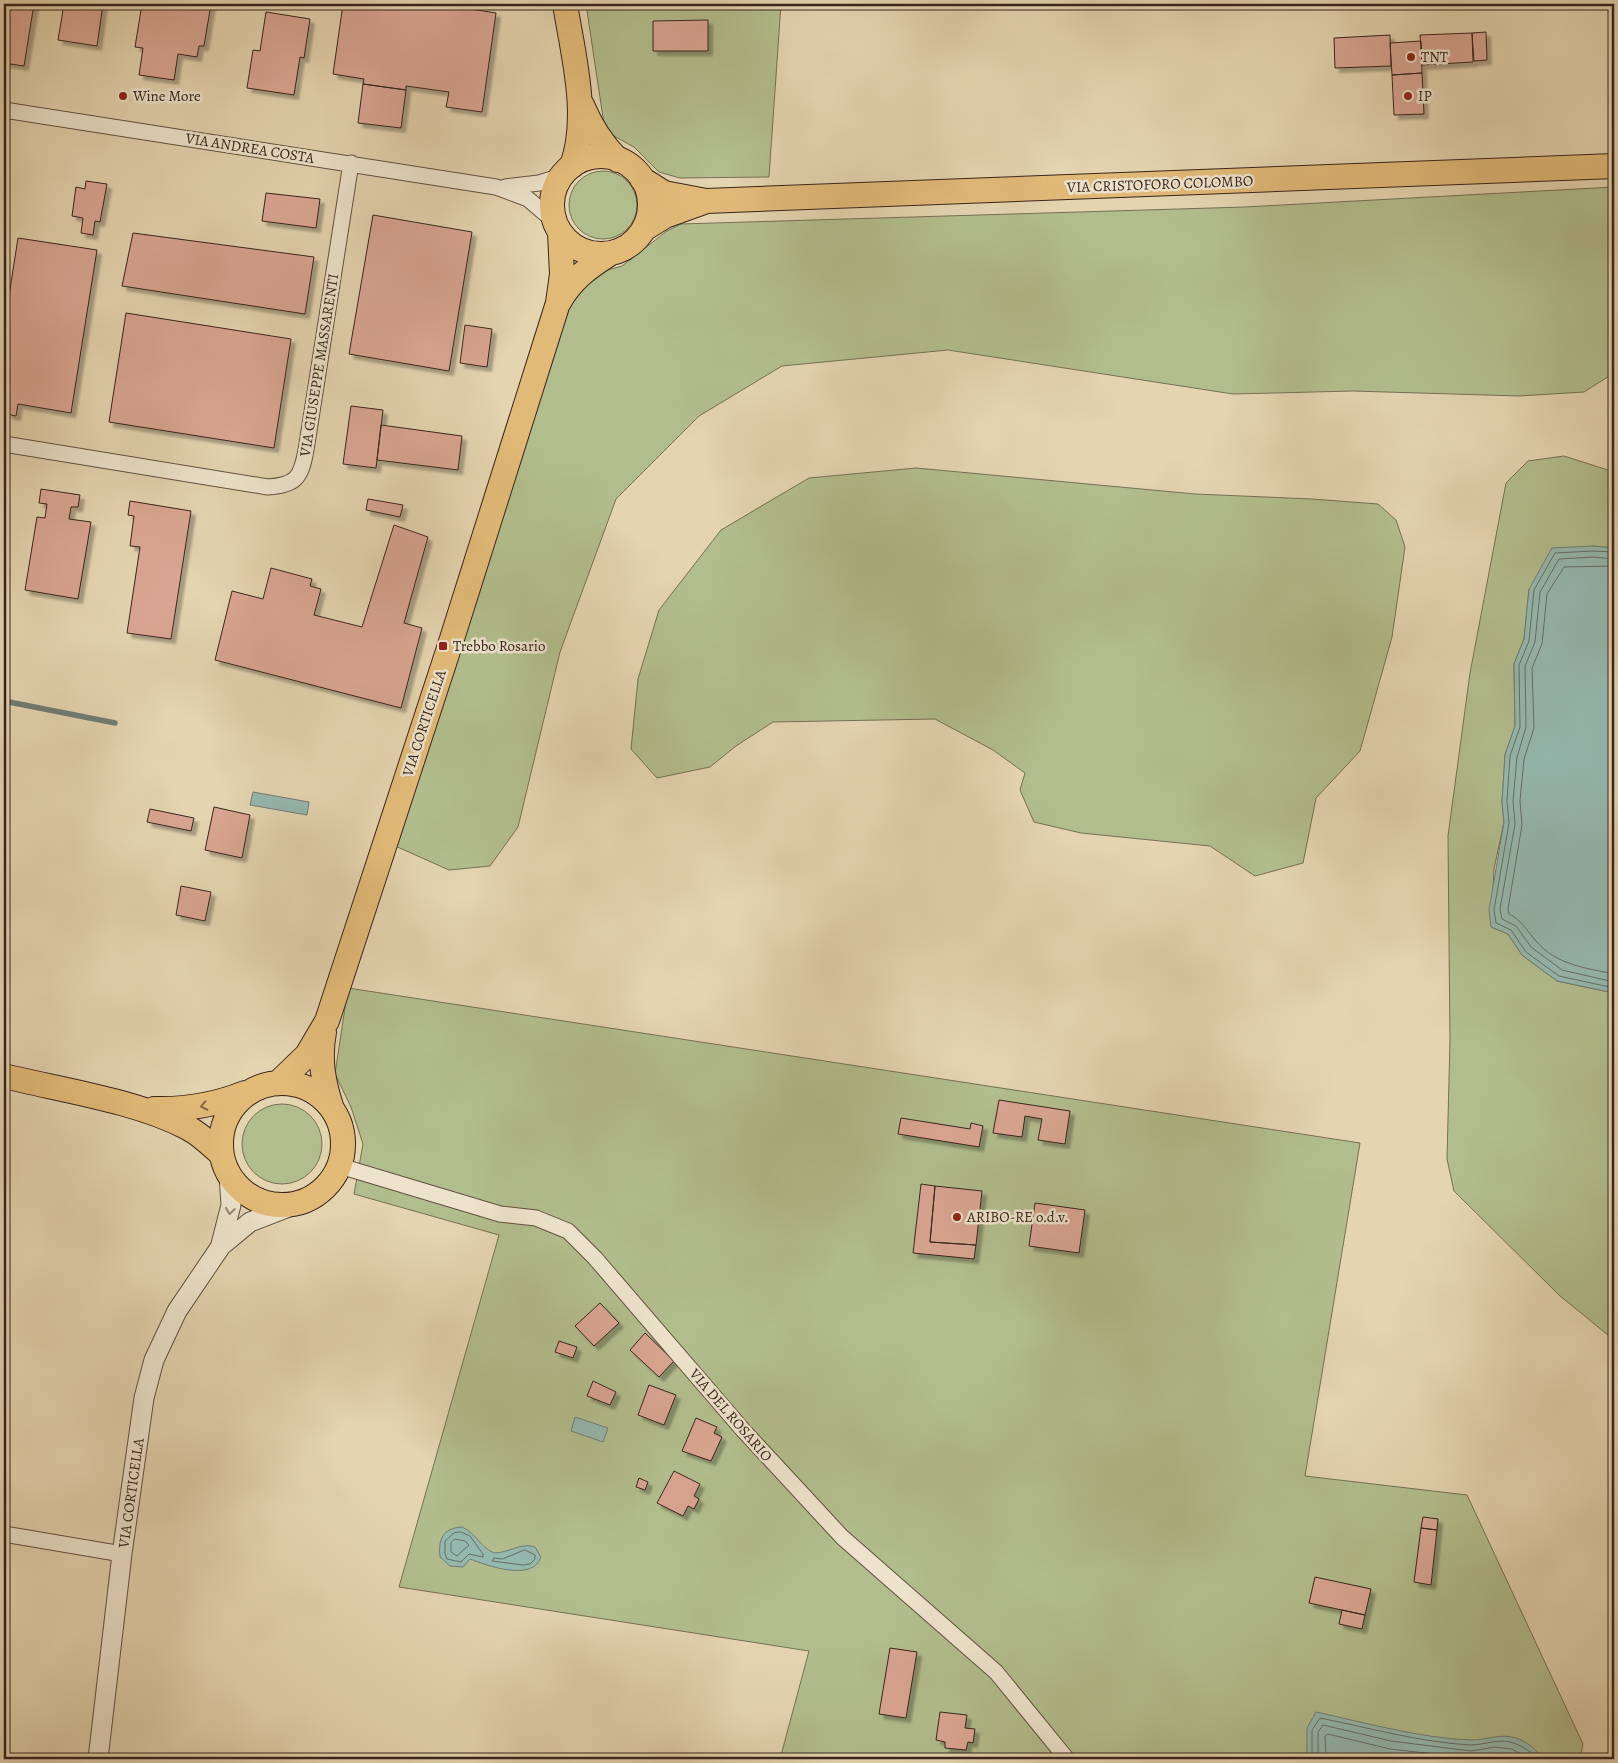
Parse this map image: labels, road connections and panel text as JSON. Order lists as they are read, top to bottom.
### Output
{
  "streets": {
    "main road": ["VIA CRISTOFORO COLOMBO", "VIA CORTICELLA"],
    "street": ["VIA ANDREA COSTA", "VIA GIUSEPPE MASSARENTI", "VIA DEL ROSARIO"]
  },
  "crossings": [
    ["VIA ANDREA COSTA", "VIA CRISTOFORO COLOMBO"],
    ["VIA ANDREA COSTA", "VIA GIUSEPPE MASSARENTI"],
    ["VIA ANDREA COSTA", "VIA CORTICELLA"],
    ["VIA CRISTOFORO COLOMBO", "VIA CORTICELLA"],
    ["VIA CORTICELLA", "VIA DEL ROSARIO"]
  ],
  "places": {
    "other": [
      "TNT",
      "Wine More",
      "IP",
      "ARIBO-RE o.d.v."
    ],
    "transit": ["Trebbo Rosario"]
  }
}
